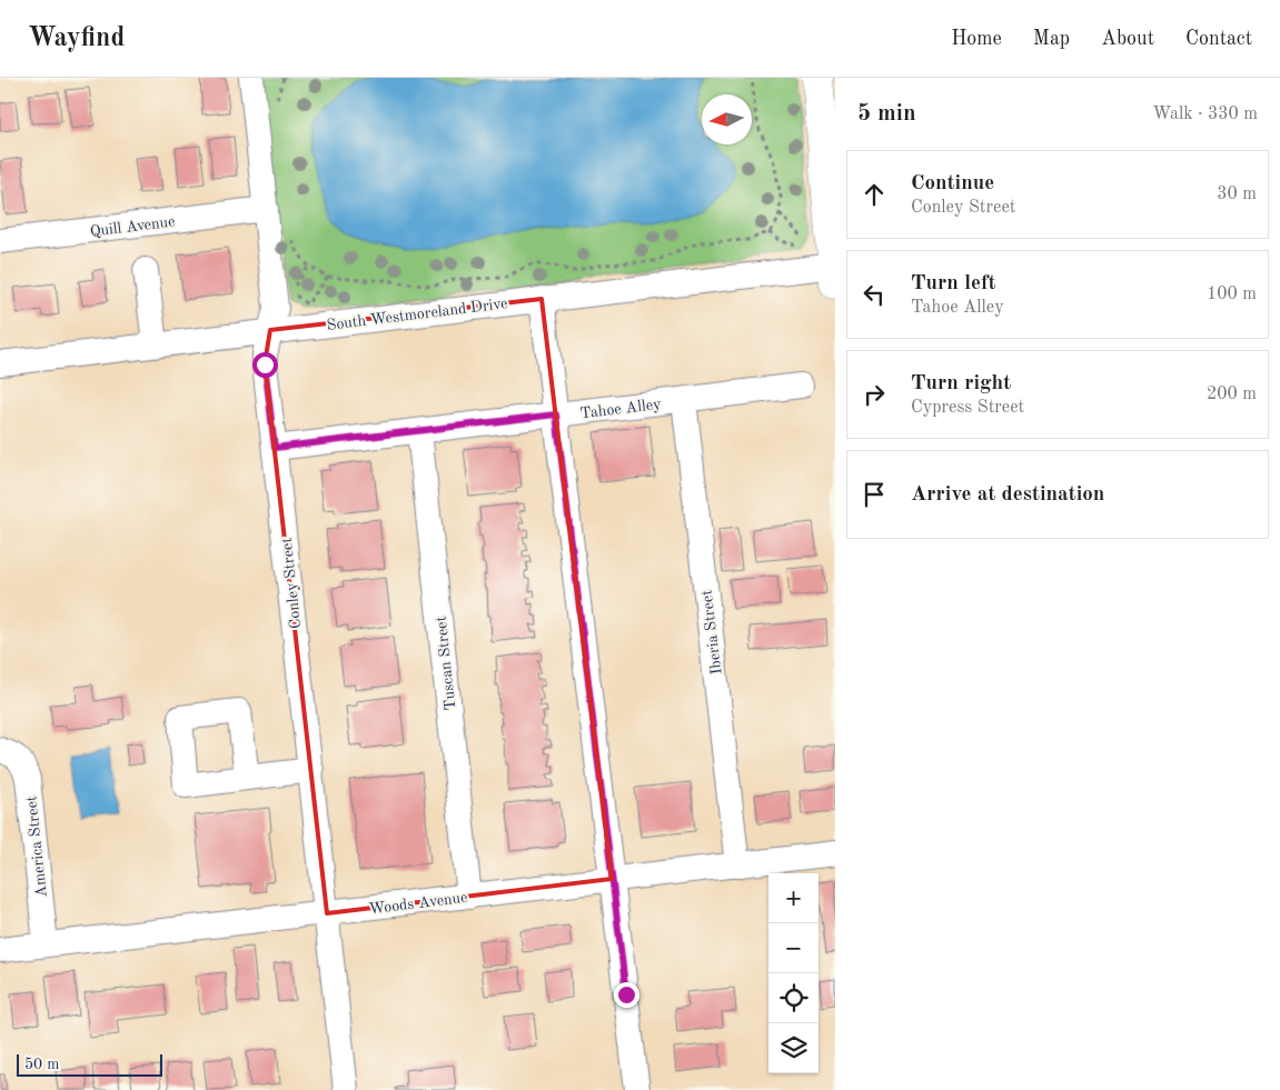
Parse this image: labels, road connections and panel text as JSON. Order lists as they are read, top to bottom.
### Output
{
  "streets": {
    "street": [
      "Quill Avenue",
      "South Westmoreland Drive",
      "Tahoe Alley",
      "Conley Street",
      "Iberia Street",
      "Tuscan Street",
      "America Street",
      "Woods Avenue"
    ]
  },
  "crossings": [
    ["Quill Avenue", "Conley Street"],
    ["South Westmoreland Drive", "Conley Street"],
    ["Tahoe Alley", "Conley Street"],
    ["Tahoe Alley", "Iberia Street"],
    ["Tahoe Alley", "Tuscan Street"],
    ["Conley Street", "Woods Avenue"],
    ["Iberia Street", "Woods Avenue"],
    ["Tuscan Street", "Woods Avenue"],
    ["America Street", "Woods Avenue"]
  ],
  "scale_bar": "50 m",
  "north": "left",
  "page": {
    "header": "Wayfind",
    "nav": [
      "Home",
      "Map",
      "About",
      "Contact"
    ],
    "heading": ["5 min", "Walk · 330 m"],
    "list": [
      ["Continue", "Conley Street", "30 m"],
      ["Turn left", "Tahoe Alley", "100 m"],
      ["Turn right", "Cypress Street", "200 m"],
      "Arrive at destination"
    ],
    "map_buttons": ["+", "−"],
    "scale": "50 m"
  }
}
